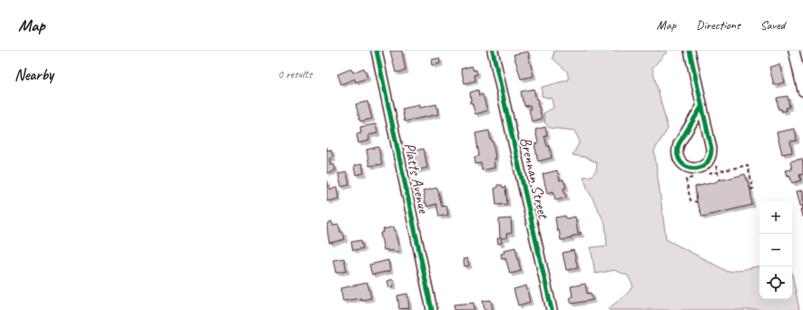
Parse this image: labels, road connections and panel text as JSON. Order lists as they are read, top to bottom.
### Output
{
  "streets": {
    "street": ["Platts Avenue", "Brennan Street"]
  },
  "page": {
    "header": "Map",
    "nav": ["Map", "Directions", "Saved"],
    "heading": ["Nearby", "0 results"],
    "map_buttons": ["+", "−"]
  }
}
